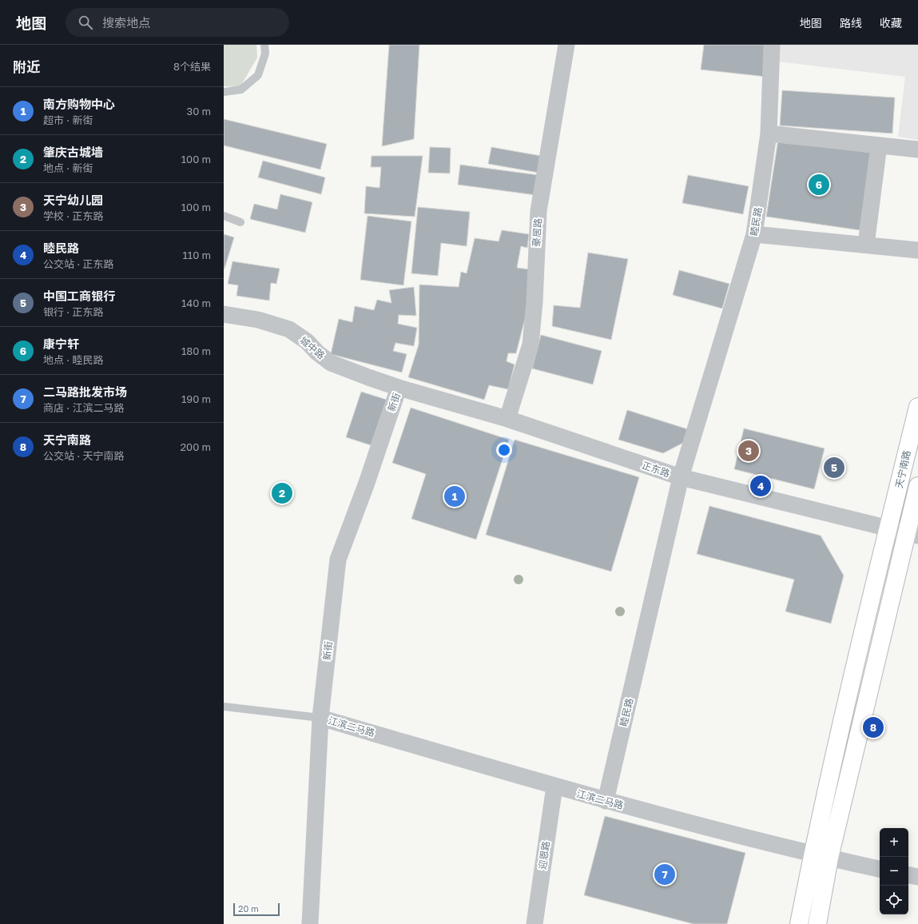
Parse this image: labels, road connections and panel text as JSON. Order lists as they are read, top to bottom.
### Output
{
  "streets": {
    "main road": ["天宁南路"],
    "street": [
      "睦民路",
      "豪居路",
      "城中路",
      "新街",
      "正东路",
      "江滨二马路",
      "迎恩路"
    ]
  },
  "crossings": [
    ["睦民路", "正东路"],
    ["睦民路", "江滨二马路"],
    ["豪居路", "正东路"],
    ["城中路", "新街"],
    ["城中路", "正东路"],
    ["新街", "正东路"],
    ["新街", "江滨二马路"],
    ["正东路", "天宁南路"],
    ["天宁南路", "江滨二马路"],
    ["江滨二马路", "迎恩路"]
  ],
  "scale_bar": "20 m",
  "page": {
    "header": "地图",
    "search": "搜索地点",
    "nav": ["地图", "路线", "收藏"],
    "heading": ["附近", "8个结果"],
    "list": [
      {
        "mark": "1",
        "name": "南方购物中心",
        "note": "超市 · 新街",
        "value": "30 m"
      },
      {
        "mark": "2",
        "name": "肇庆古城墙",
        "note": "地点 · 新街",
        "value": "100 m"
      },
      {
        "mark": "3",
        "name": "天宁幼儿园",
        "note": "学校 · 正东路",
        "value": "100 m"
      },
      {
        "mark": "4",
        "name": "睦民路",
        "note": "公交站 · 正东路",
        "value": "110 m"
      },
      {
        "mark": "5",
        "name": "中国工商银行",
        "note": "银行 · 正东路",
        "value": "140 m"
      },
      {
        "mark": "6",
        "name": "康宁轩",
        "note": "地点 · 睦民路",
        "value": "180 m"
      },
      {
        "mark": "7",
        "name": "二马路批发市场",
        "note": "商店 · 江滨二马路",
        "value": "190 m"
      },
      {
        "mark": "8",
        "name": "天宁南路",
        "note": "公交站 · 天宁南路",
        "value": "200 m"
      }
    ],
    "pins": [
      "6",
      "3",
      "5",
      "4",
      "2",
      "1",
      "8",
      "7"
    ],
    "map_buttons": ["+", "−"],
    "scale": "20 m"
  }
}
